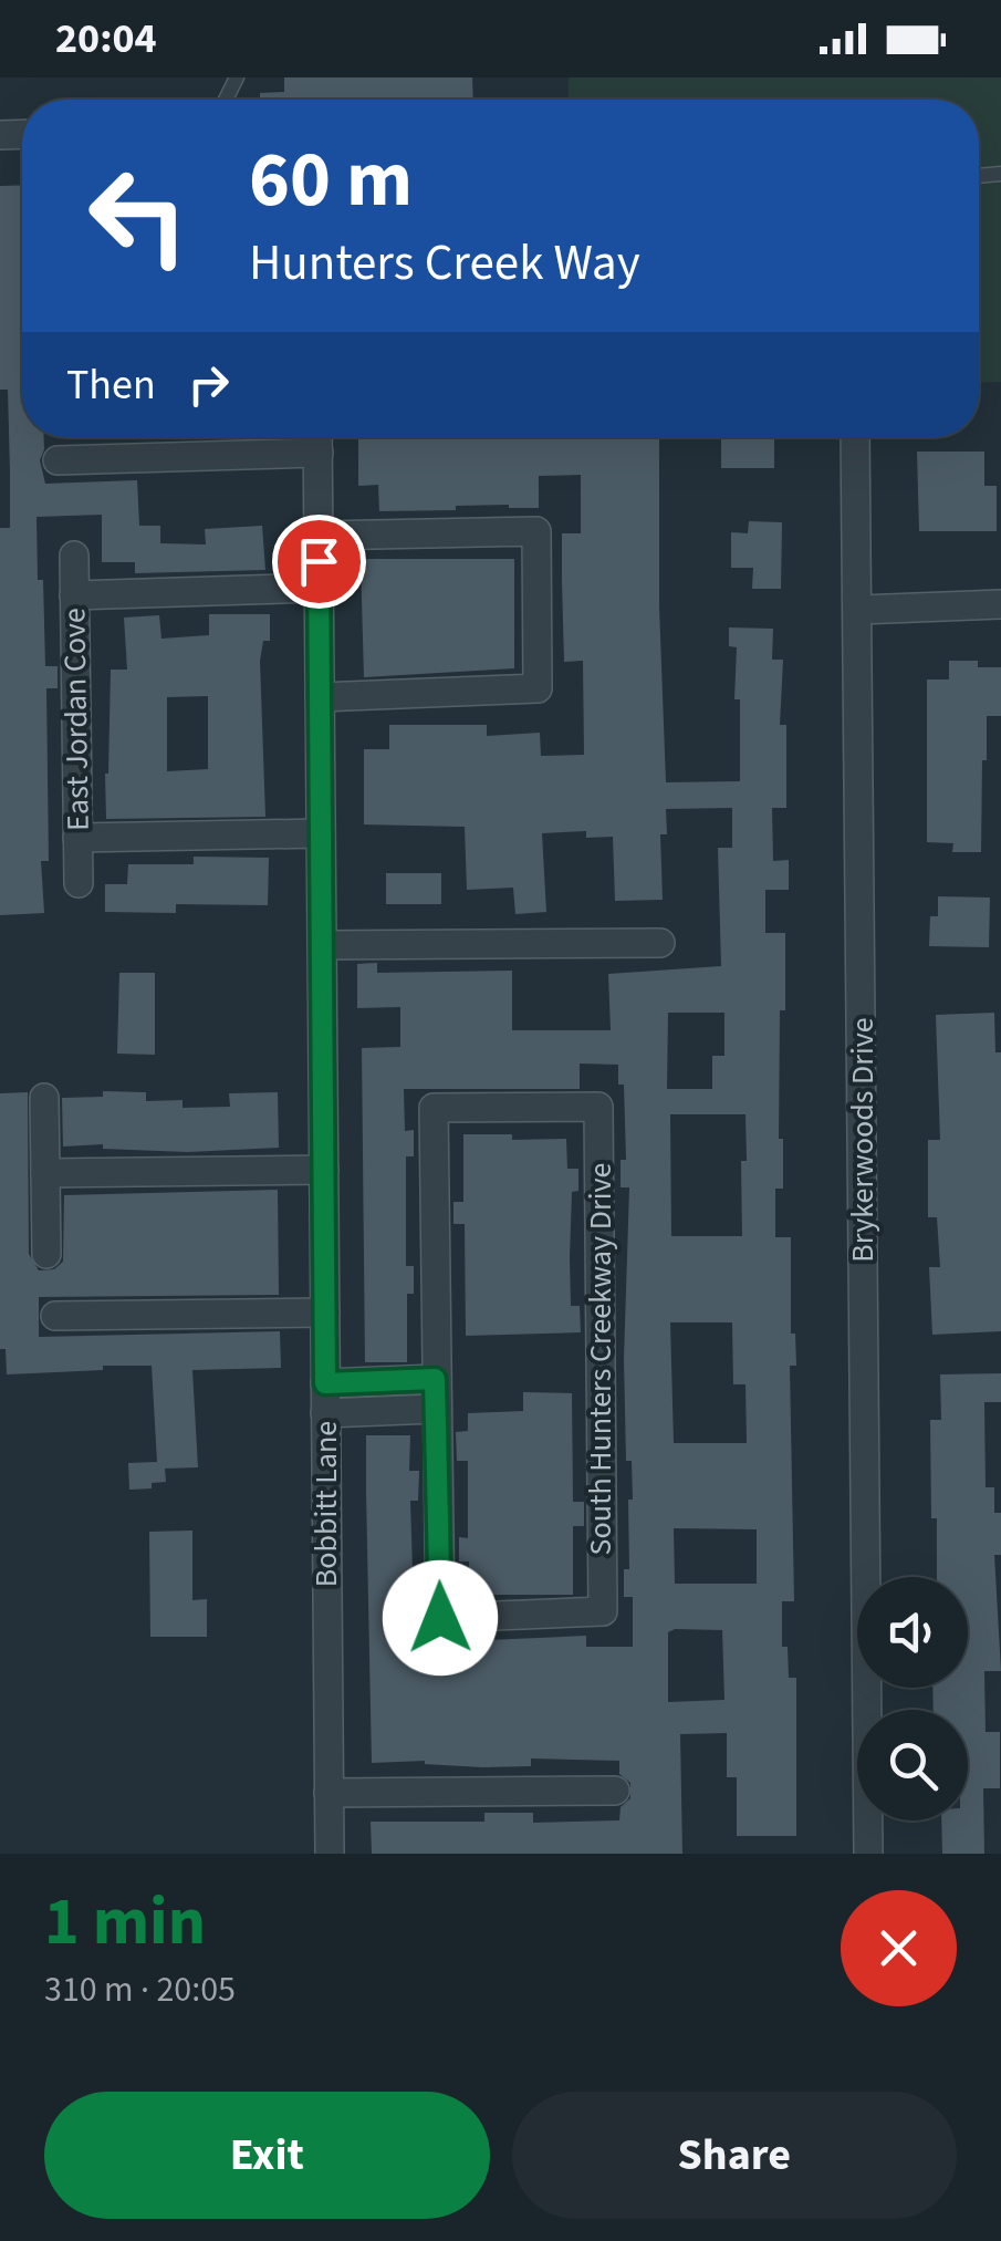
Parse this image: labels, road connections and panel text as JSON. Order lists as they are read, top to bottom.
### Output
{
  "streets": {
    "street": [
      "East Jordan Cove",
      "Brykerwoods Drive",
      "South Hunters Creekway Drive",
      "Bobbitt Lane"
    ]
  },
  "page": {
    "status": "20:04",
    "turn": ["60 m", "Hunters Creek Way"],
    "then": "Then",
    "heading": ["1 min", "310 m · 20:05"],
    "buttons": ["Exit", "Share"]
  }
}
